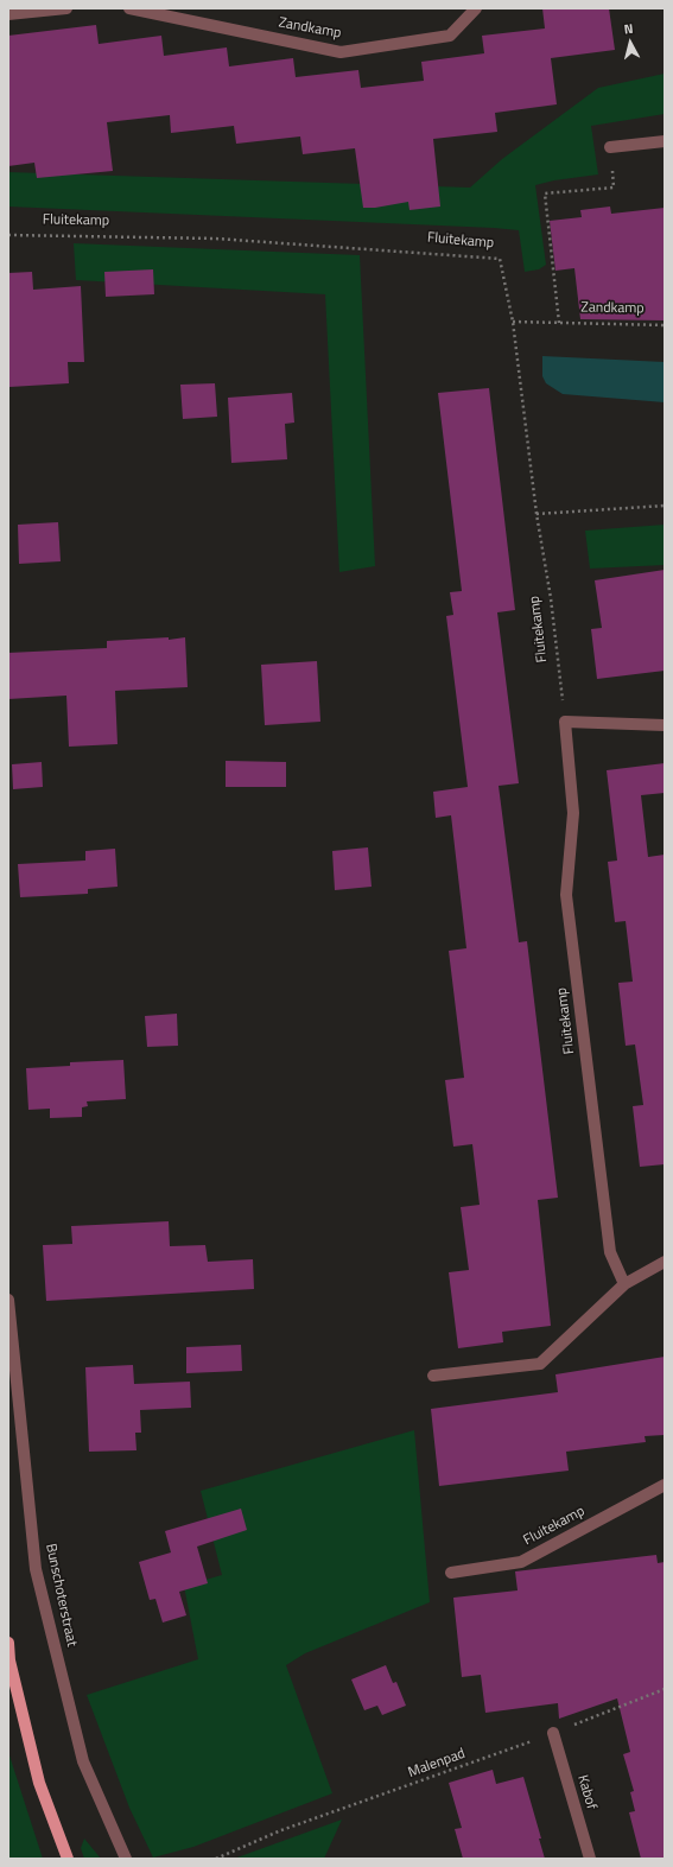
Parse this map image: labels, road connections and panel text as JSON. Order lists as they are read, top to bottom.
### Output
{
  "streets": {
    "street": [
      "Zandkamp",
      "Fluitekamp",
      "Bunschoterstraat",
      "Kabof"
    ],
    "path": ["Malenpad"]
  },
  "crossings": [
    ["Zandkamp", "Fluitekamp"],
    ["Malenpad", "Kabof"]
  ],
  "north": "top"
}
